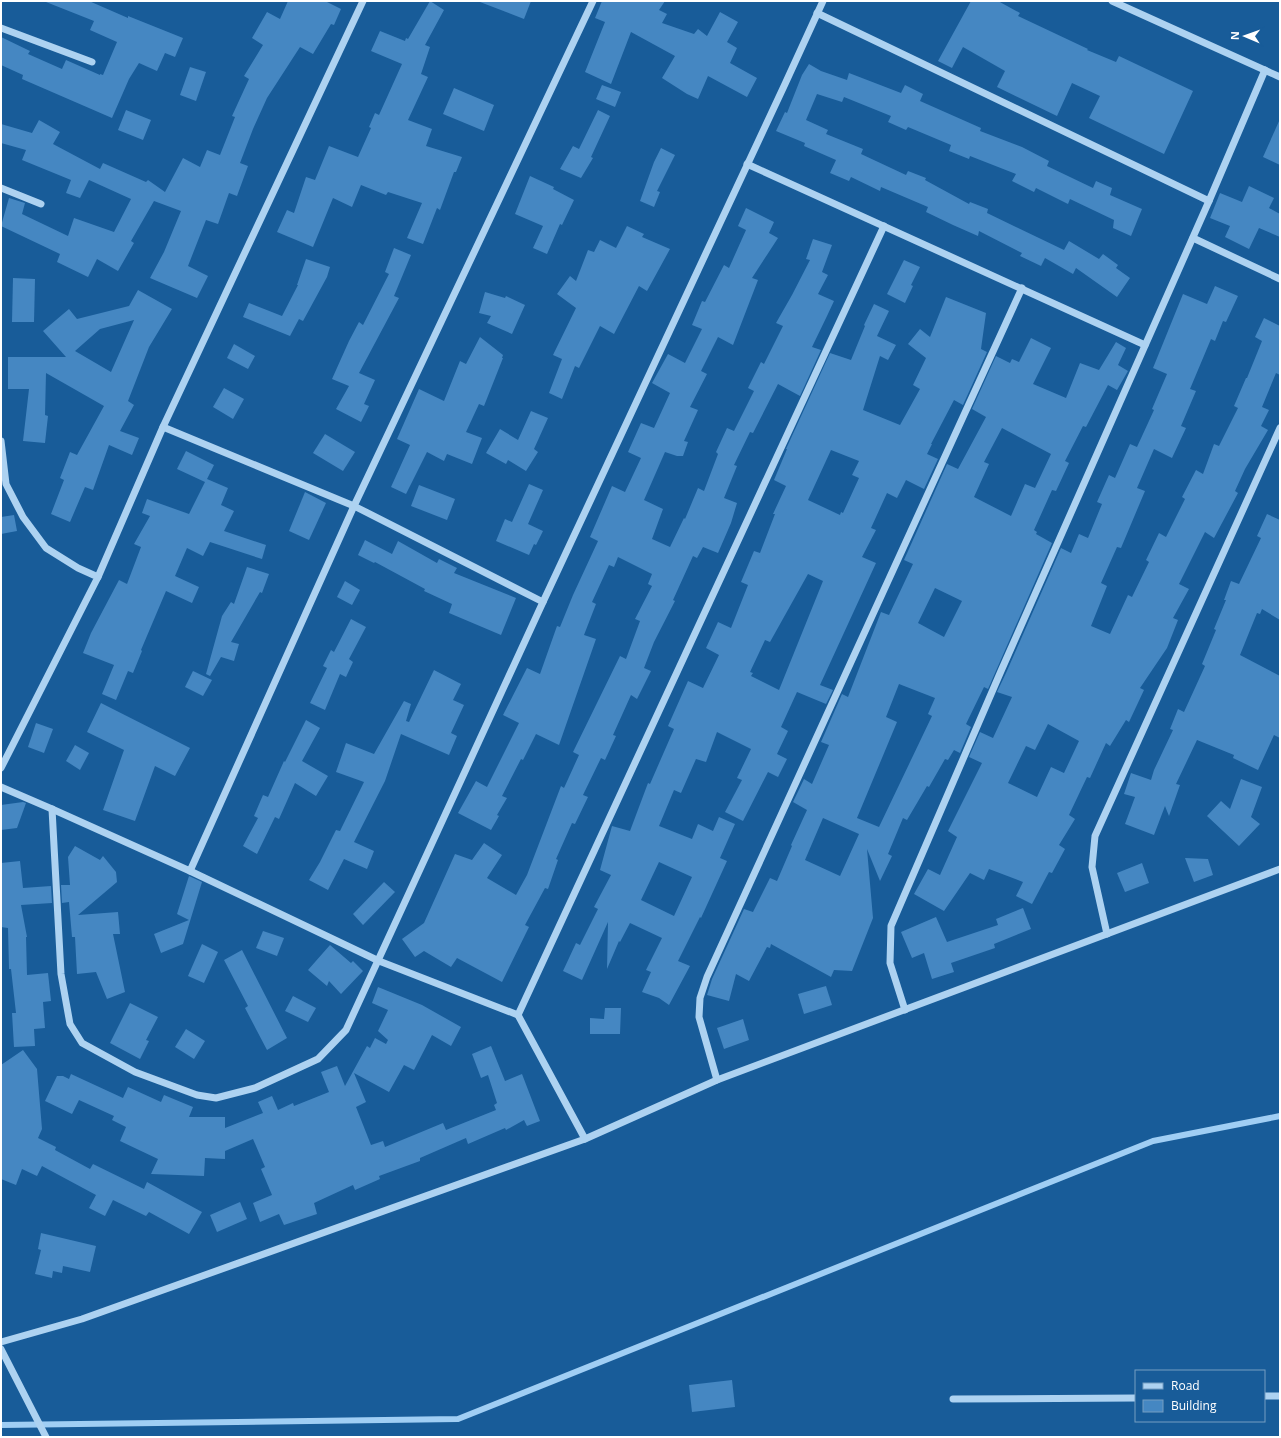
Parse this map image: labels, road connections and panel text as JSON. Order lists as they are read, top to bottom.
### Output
{
  "legend": ["Road", "Building"],
  "north": "left"
}
